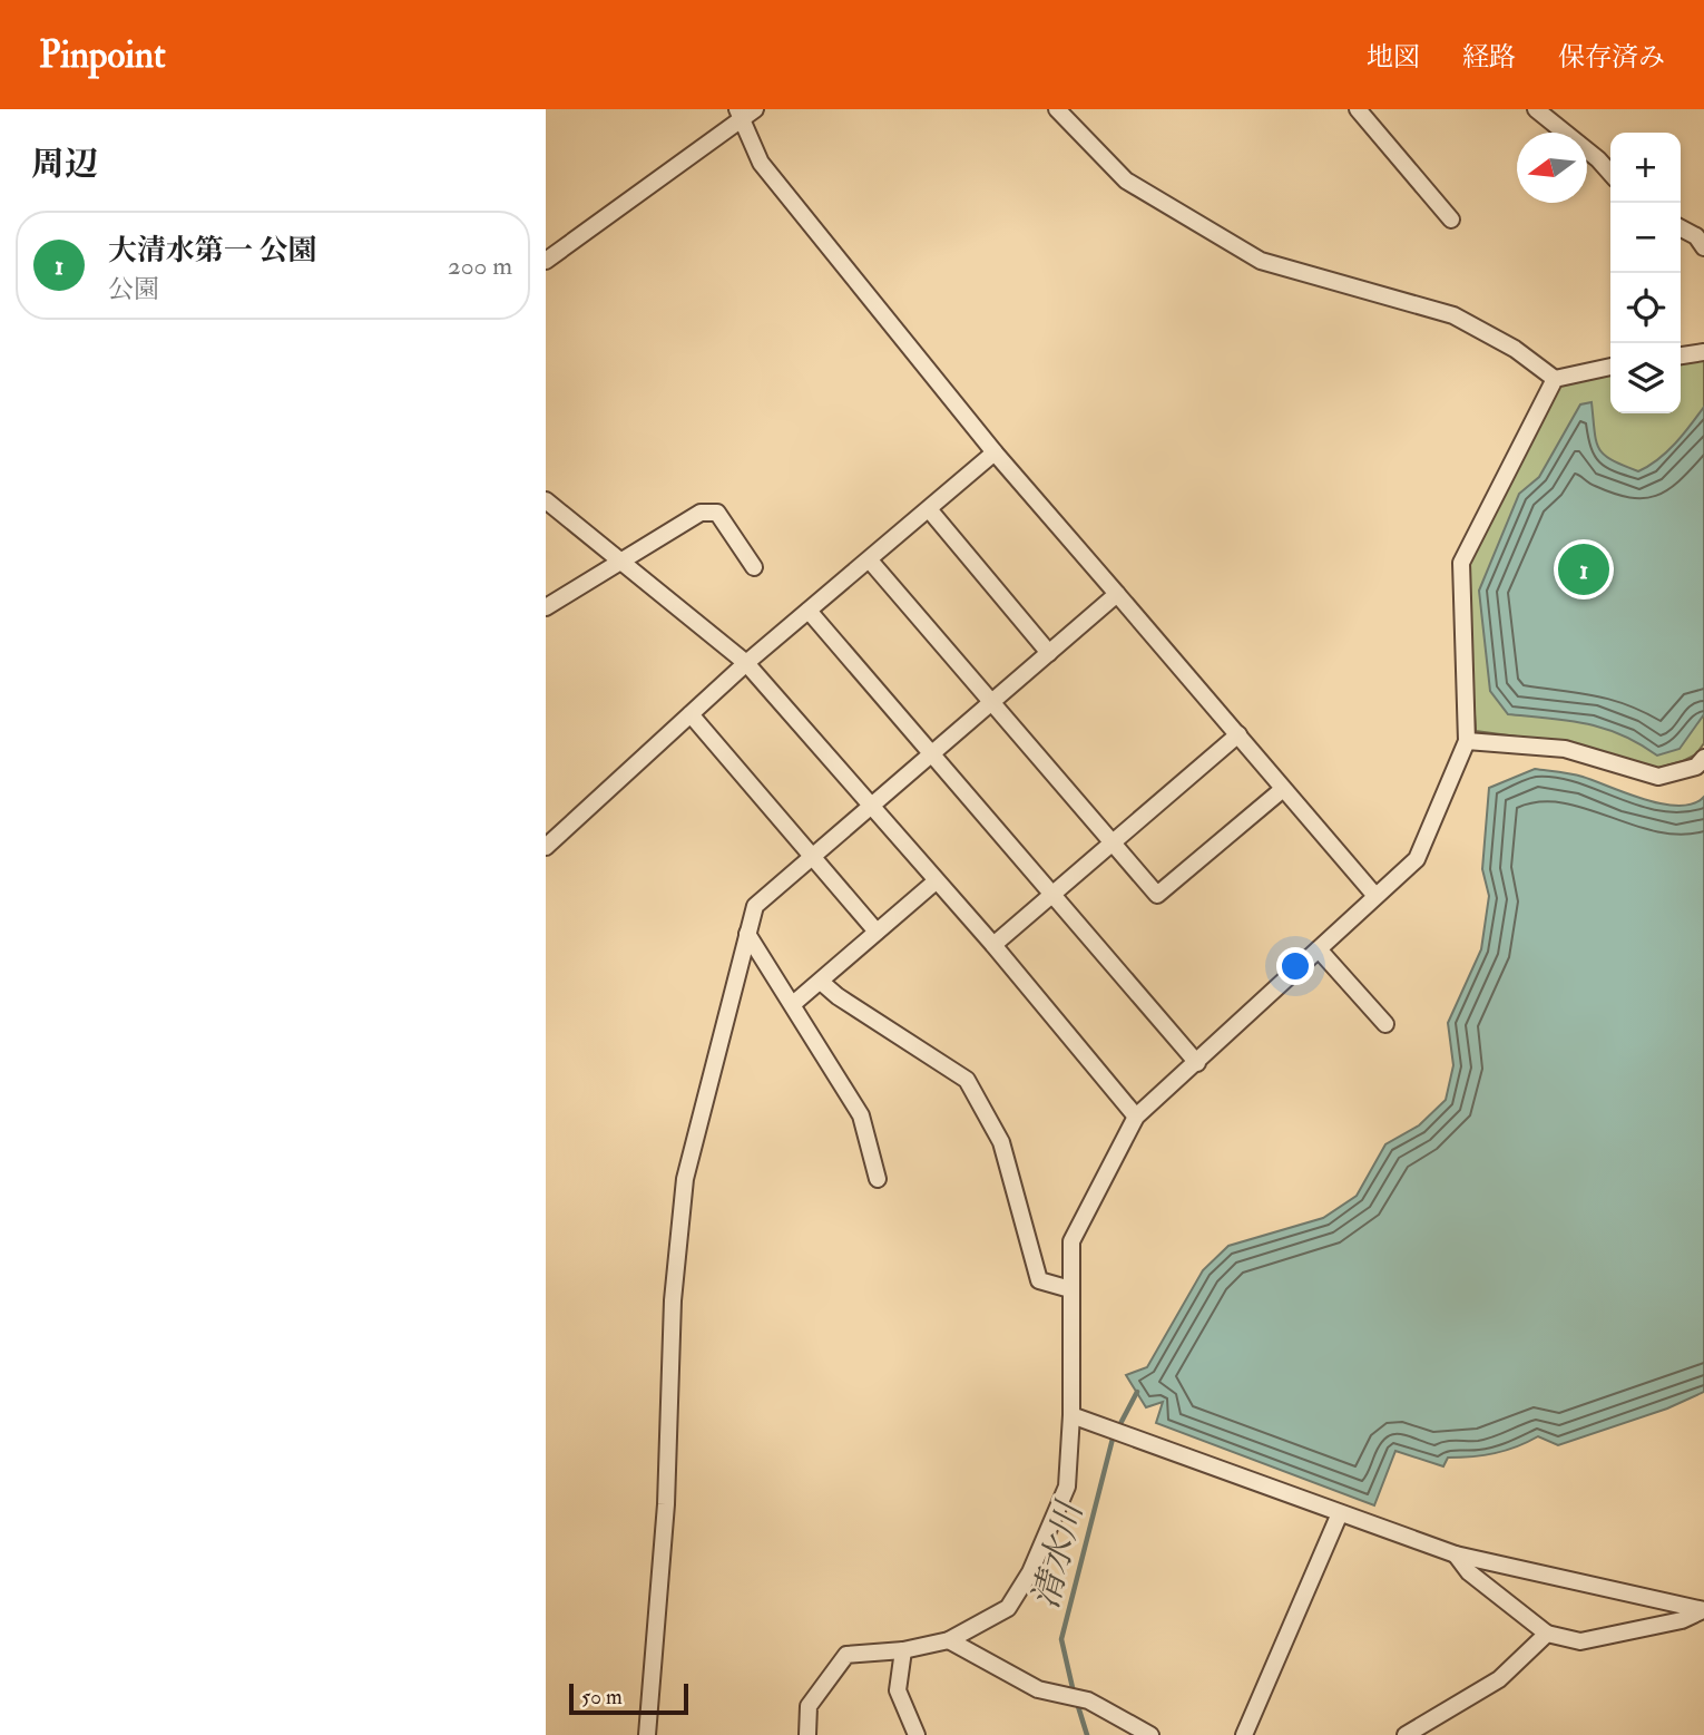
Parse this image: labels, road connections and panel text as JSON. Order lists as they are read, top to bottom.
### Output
{
  "water": ["清水川"],
  "scale_bar": "50 m",
  "north": "left",
  "page": {
    "header": "Pinpoint",
    "nav": ["地図", "経路", "保存済み"],
    "heading": "周辺",
    "map_buttons": ["+", "−"],
    "list": [
      {
        "mark": "1",
        "name": "大清水第一 公園",
        "note": "公園",
        "value": "200 m"
      }
    ],
    "pins": "1",
    "scale": "50 m"
  }
}
